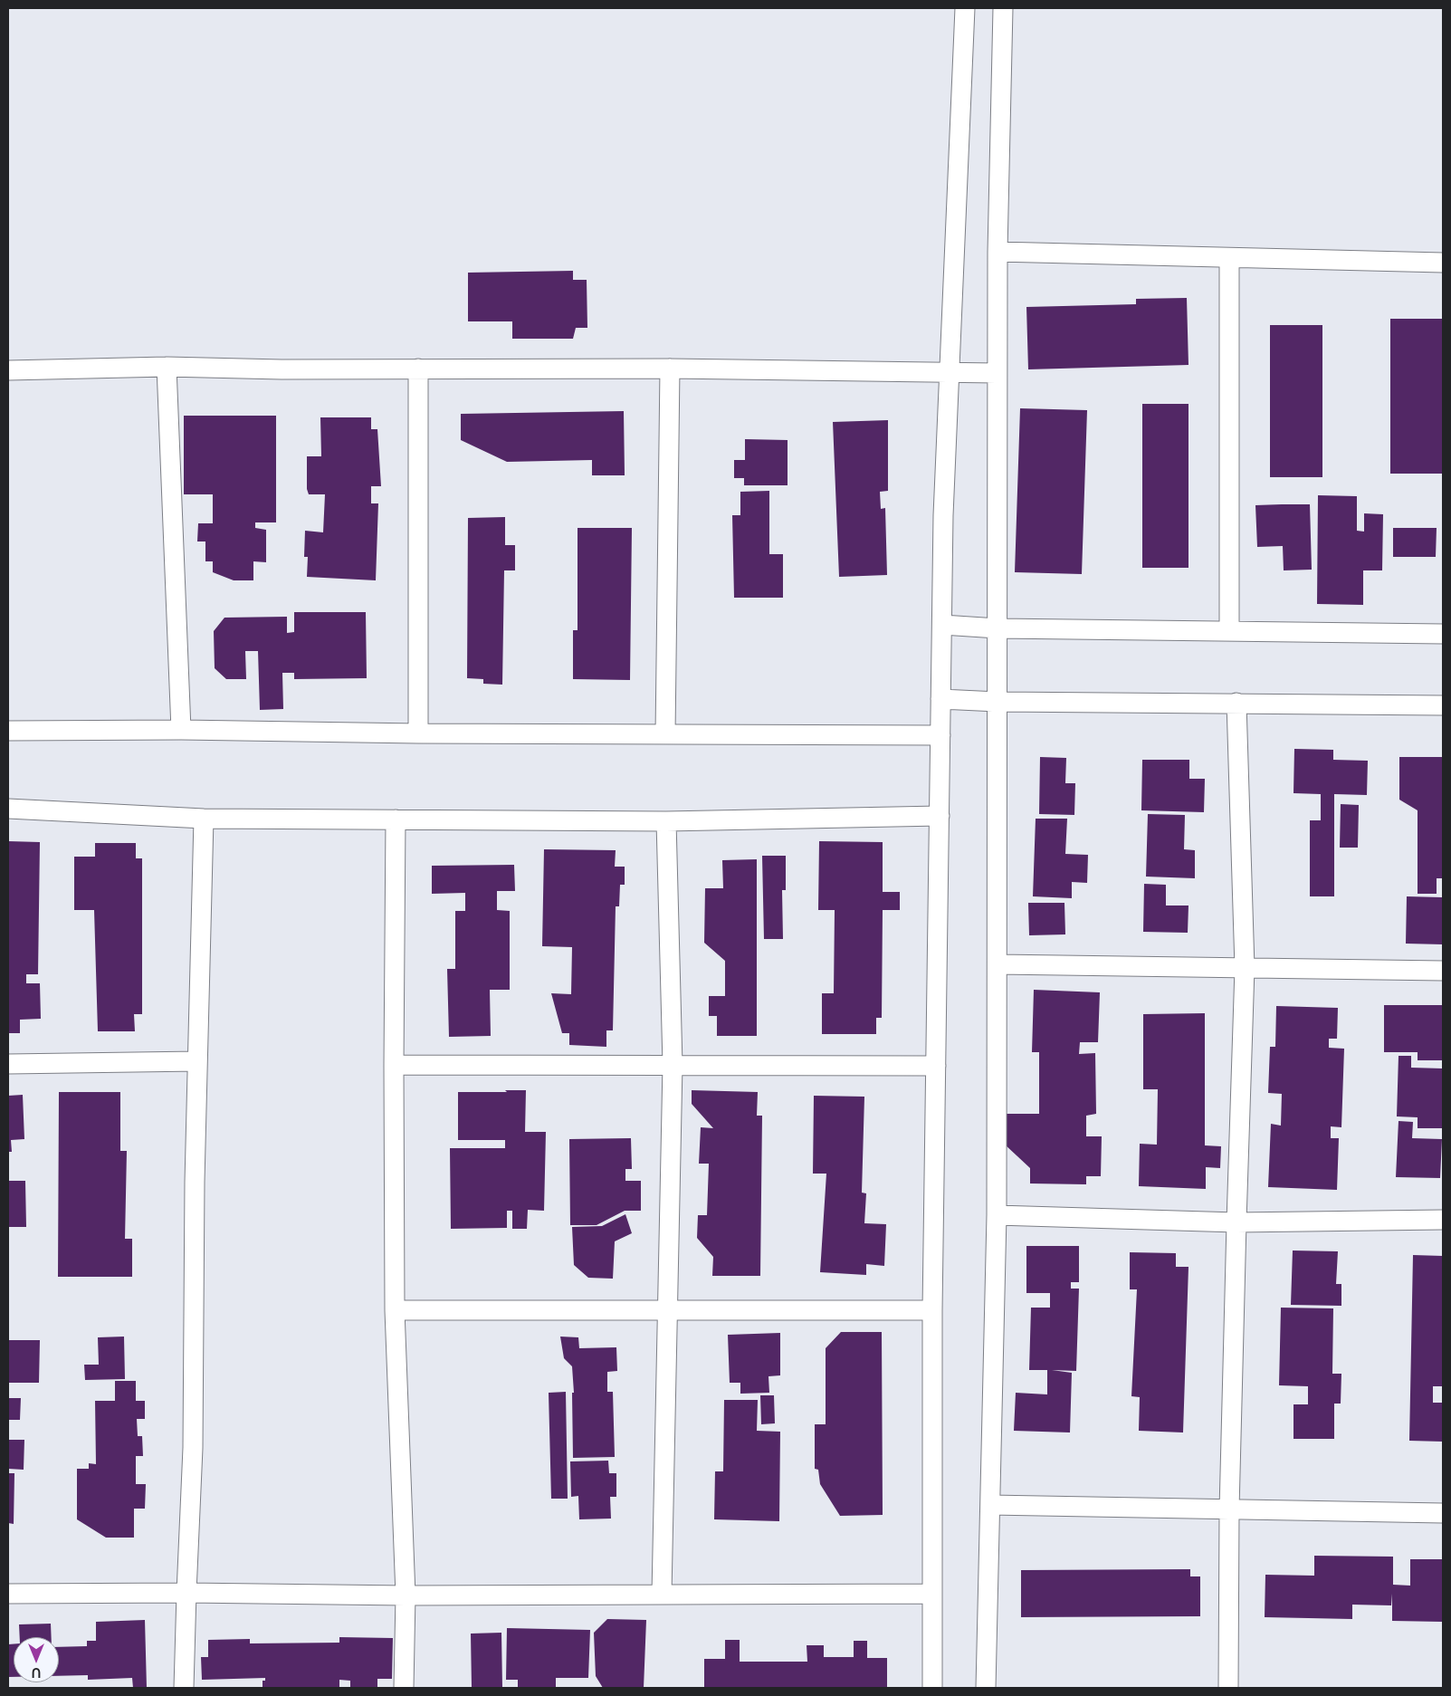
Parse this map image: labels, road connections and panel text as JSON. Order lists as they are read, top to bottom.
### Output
{
  "north": "bottom"
}
